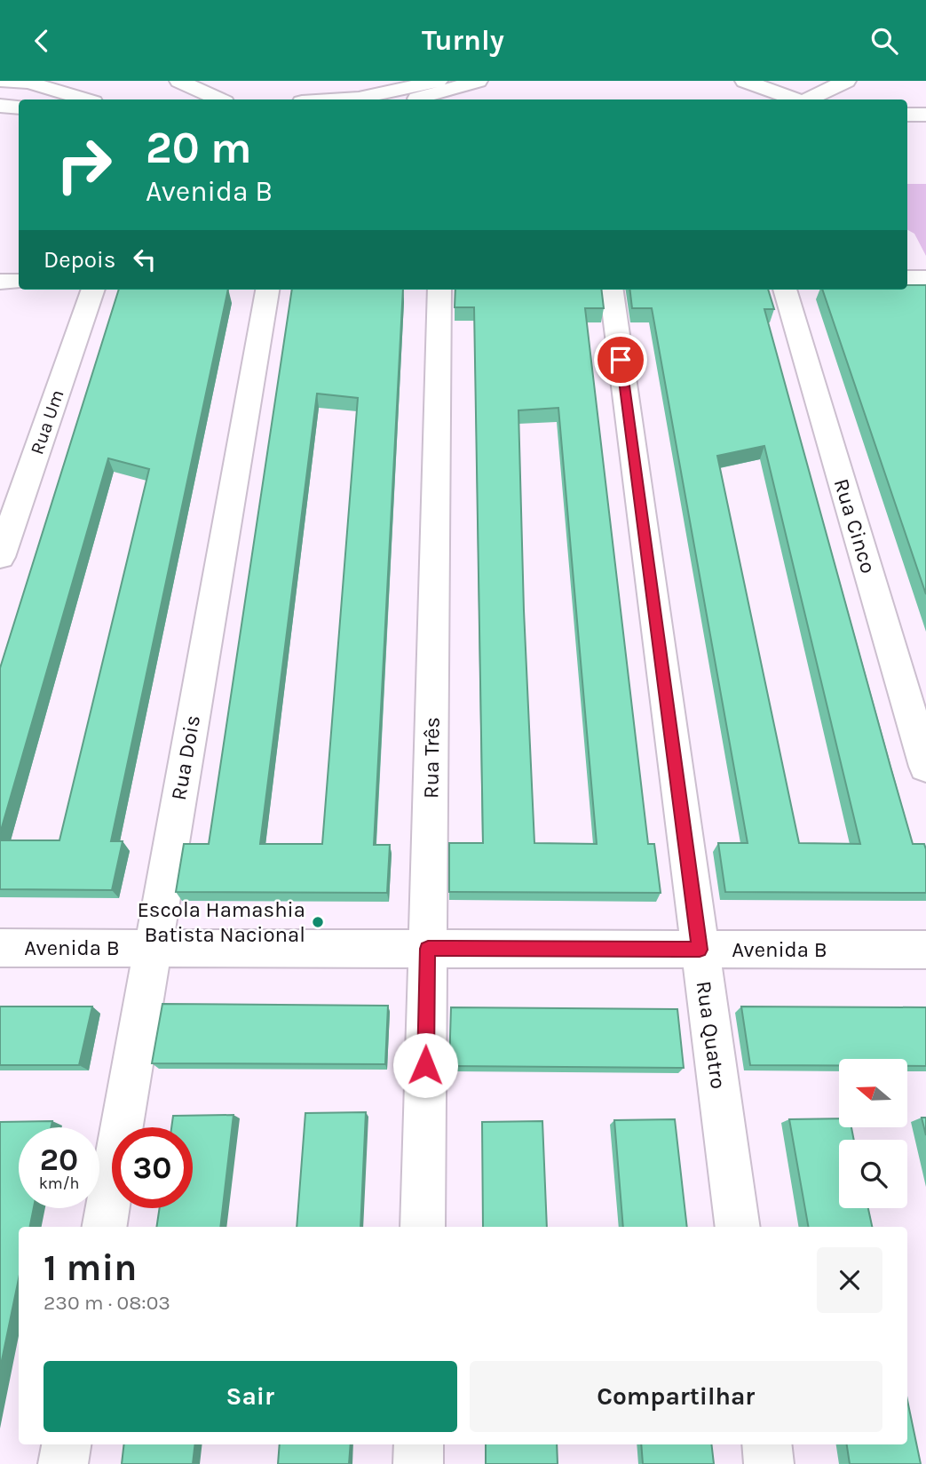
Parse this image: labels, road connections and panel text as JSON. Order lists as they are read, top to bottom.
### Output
{
  "streets": {
    "street": [
      "Rua Um",
      "Rua Cinco",
      "Rua Dois",
      "Rua Três",
      "Avenida B",
      "Rua Quatro"
    ]
  },
  "crossings": [
    ["Rua Dois", "Avenida B"],
    ["Rua Três", "Avenida B"],
    ["Avenida B", "Rua Quatro"]
  ],
  "places": ["Escola Hamashia Batista Nacional"],
  "north": "left",
  "page": {
    "header": "Turnly",
    "turn": ["20 m", "Avenida B"],
    "then": "Depois",
    "speed": "20 km/h",
    "limit": "30",
    "heading": ["1 min", "230 m · 08:03"],
    "buttons": ["Sair", "Compartilhar"]
  }
}
